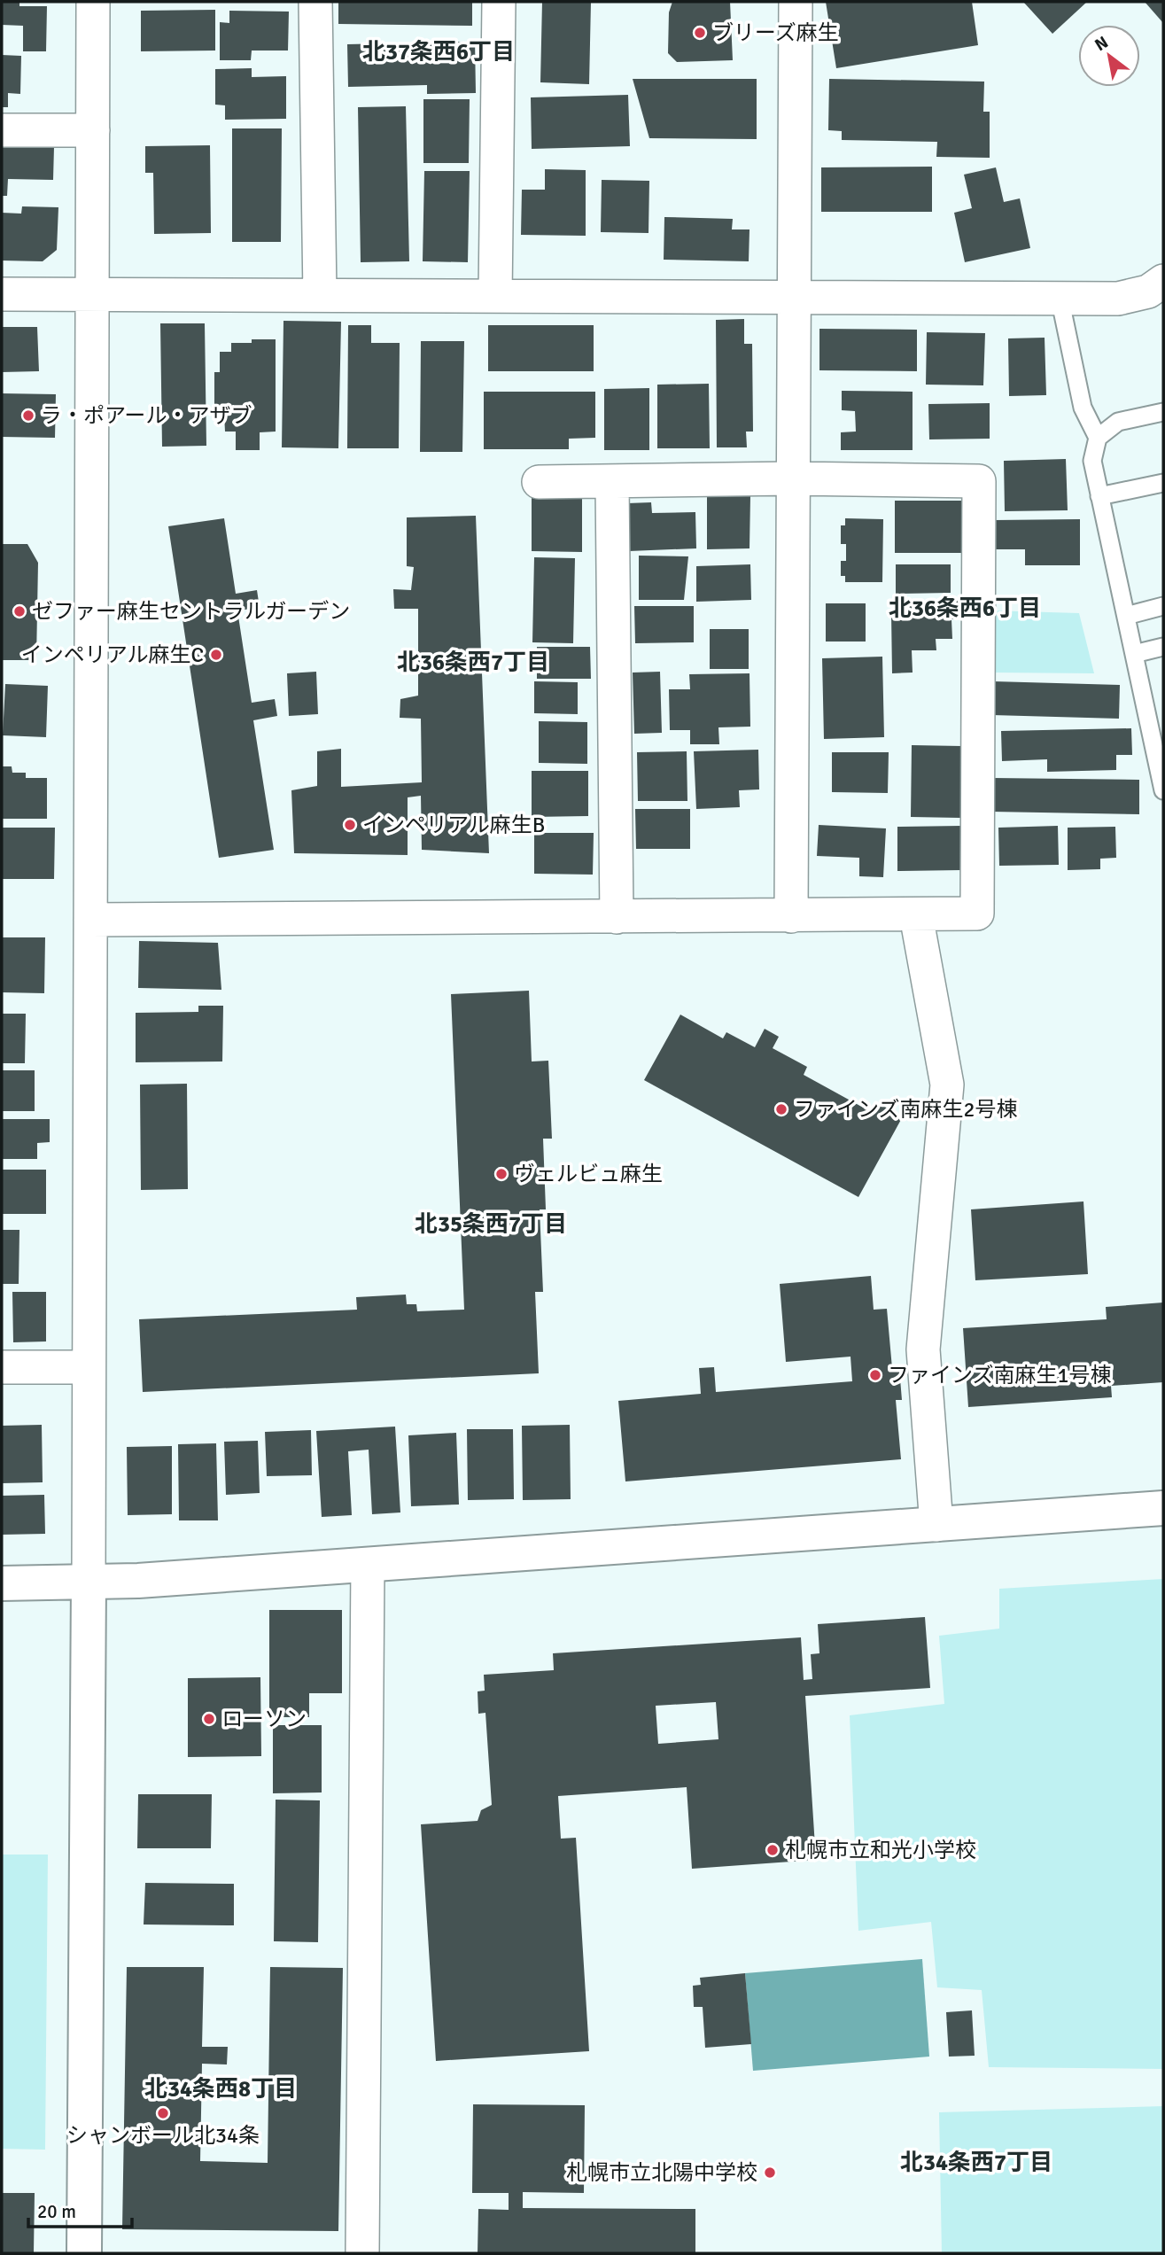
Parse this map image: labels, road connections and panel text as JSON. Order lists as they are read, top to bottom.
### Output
{
  "districts": [
    "北37条西6丁目",
    "北36条西6丁目",
    "北36条西7丁目",
    "北35条西7丁目",
    "北34条西8丁目",
    "北34条西7丁目"
  ],
  "places": [
    "ブリーズ麻生",
    "ラ・ポアール・アザブ",
    "ゼファー麻生セントラルガーデン",
    "インペリアル麻生C",
    "インペリアル麻生B",
    "ファインズ南麻生2号棟",
    "ヴェルビュ麻生",
    "ファインズ南麻生1号棟",
    "ローソン",
    "札幌市立和光小学校",
    "シャンボール北34条",
    "札幌市立北陽中学校"
  ],
  "scale_bar": "20 m",
  "north": "top left"
}
